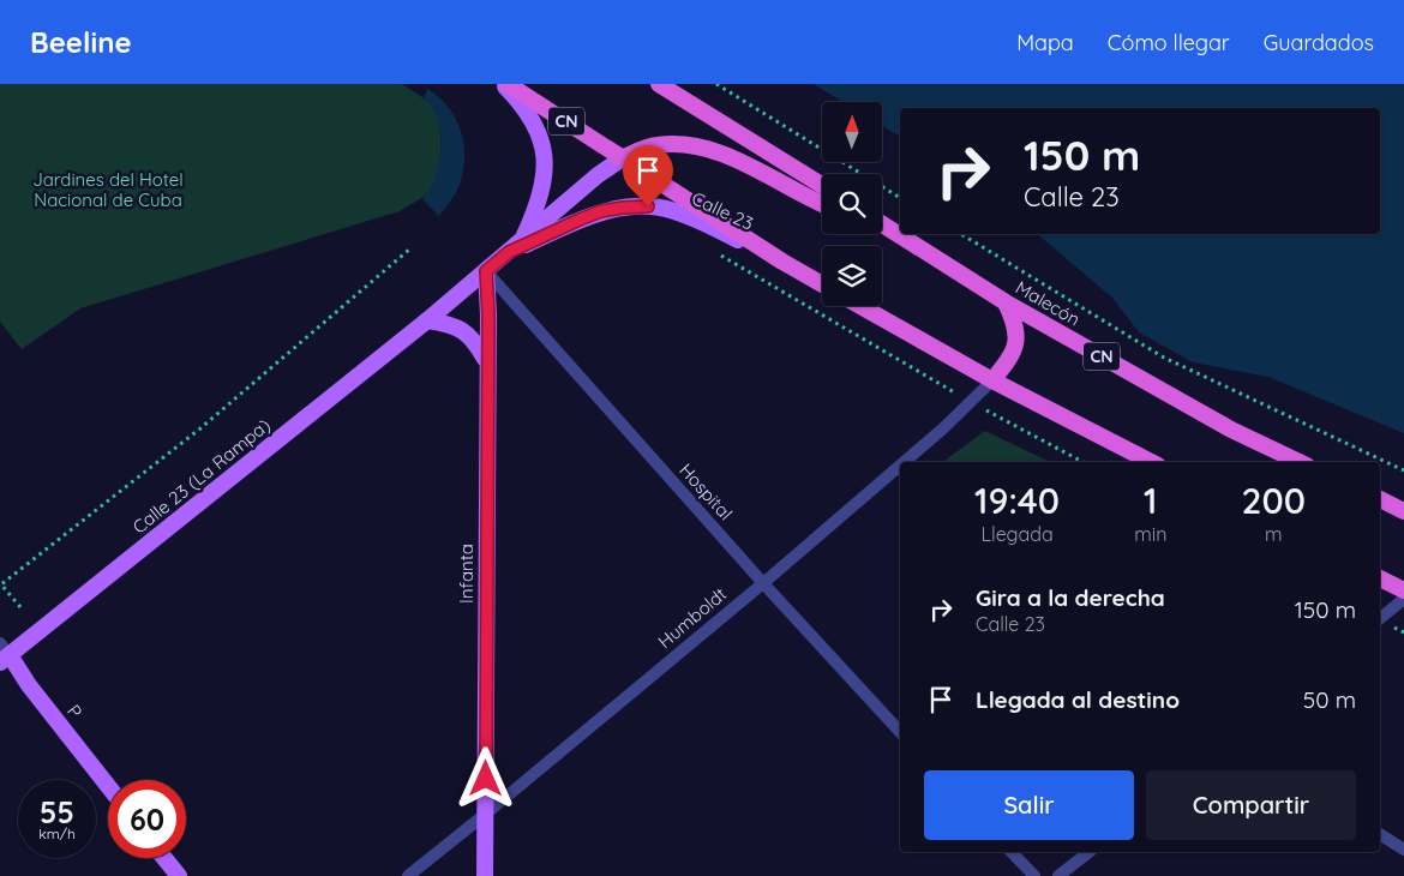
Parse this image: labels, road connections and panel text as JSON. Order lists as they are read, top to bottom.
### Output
{
  "streets": {
    "highway": ["CN", "Malecón"],
    "main road": [
      "Calle 23",
      "Calle 23 (La Rampa)",
      "Infanta",
      "P"
    ],
    "street": ["Hospital", "Humboldt"]
  },
  "crossings": [
    ["CN", "Calle 23"],
    ["Calle 23", "Calle 23 (La Rampa)"],
    ["Calle 23", "Hospital"],
    ["Calle 23", "Infanta"],
    ["Calle 23 (La Rampa)", "P"],
    ["Hospital", "Infanta"],
    ["Hospital", "Humboldt"],
    ["Infanta", "Humboldt"]
  ],
  "parks": ["Jardines del Hotel Nacional de Cuba"],
  "north": "top",
  "page": {
    "header": "Beeline",
    "nav": ["Mapa", "Cómo llegar", "Guardados"],
    "turn": ["150 m", "Calle 23"],
    "eta": [
      "19:40",
      "Llegada",
      "1",
      "min",
      "200",
      "m"
    ],
    "list": [
      {
        "name": "Gira a la derecha",
        "note": "Calle 23",
        "value": "150 m"
      },
      {
        "name": "Llegada al destino",
        "value": "50 m"
      }
    ],
    "buttons": ["Salir", "Compartir"],
    "speed": "55 km/h",
    "limit": "60"
  }
}
